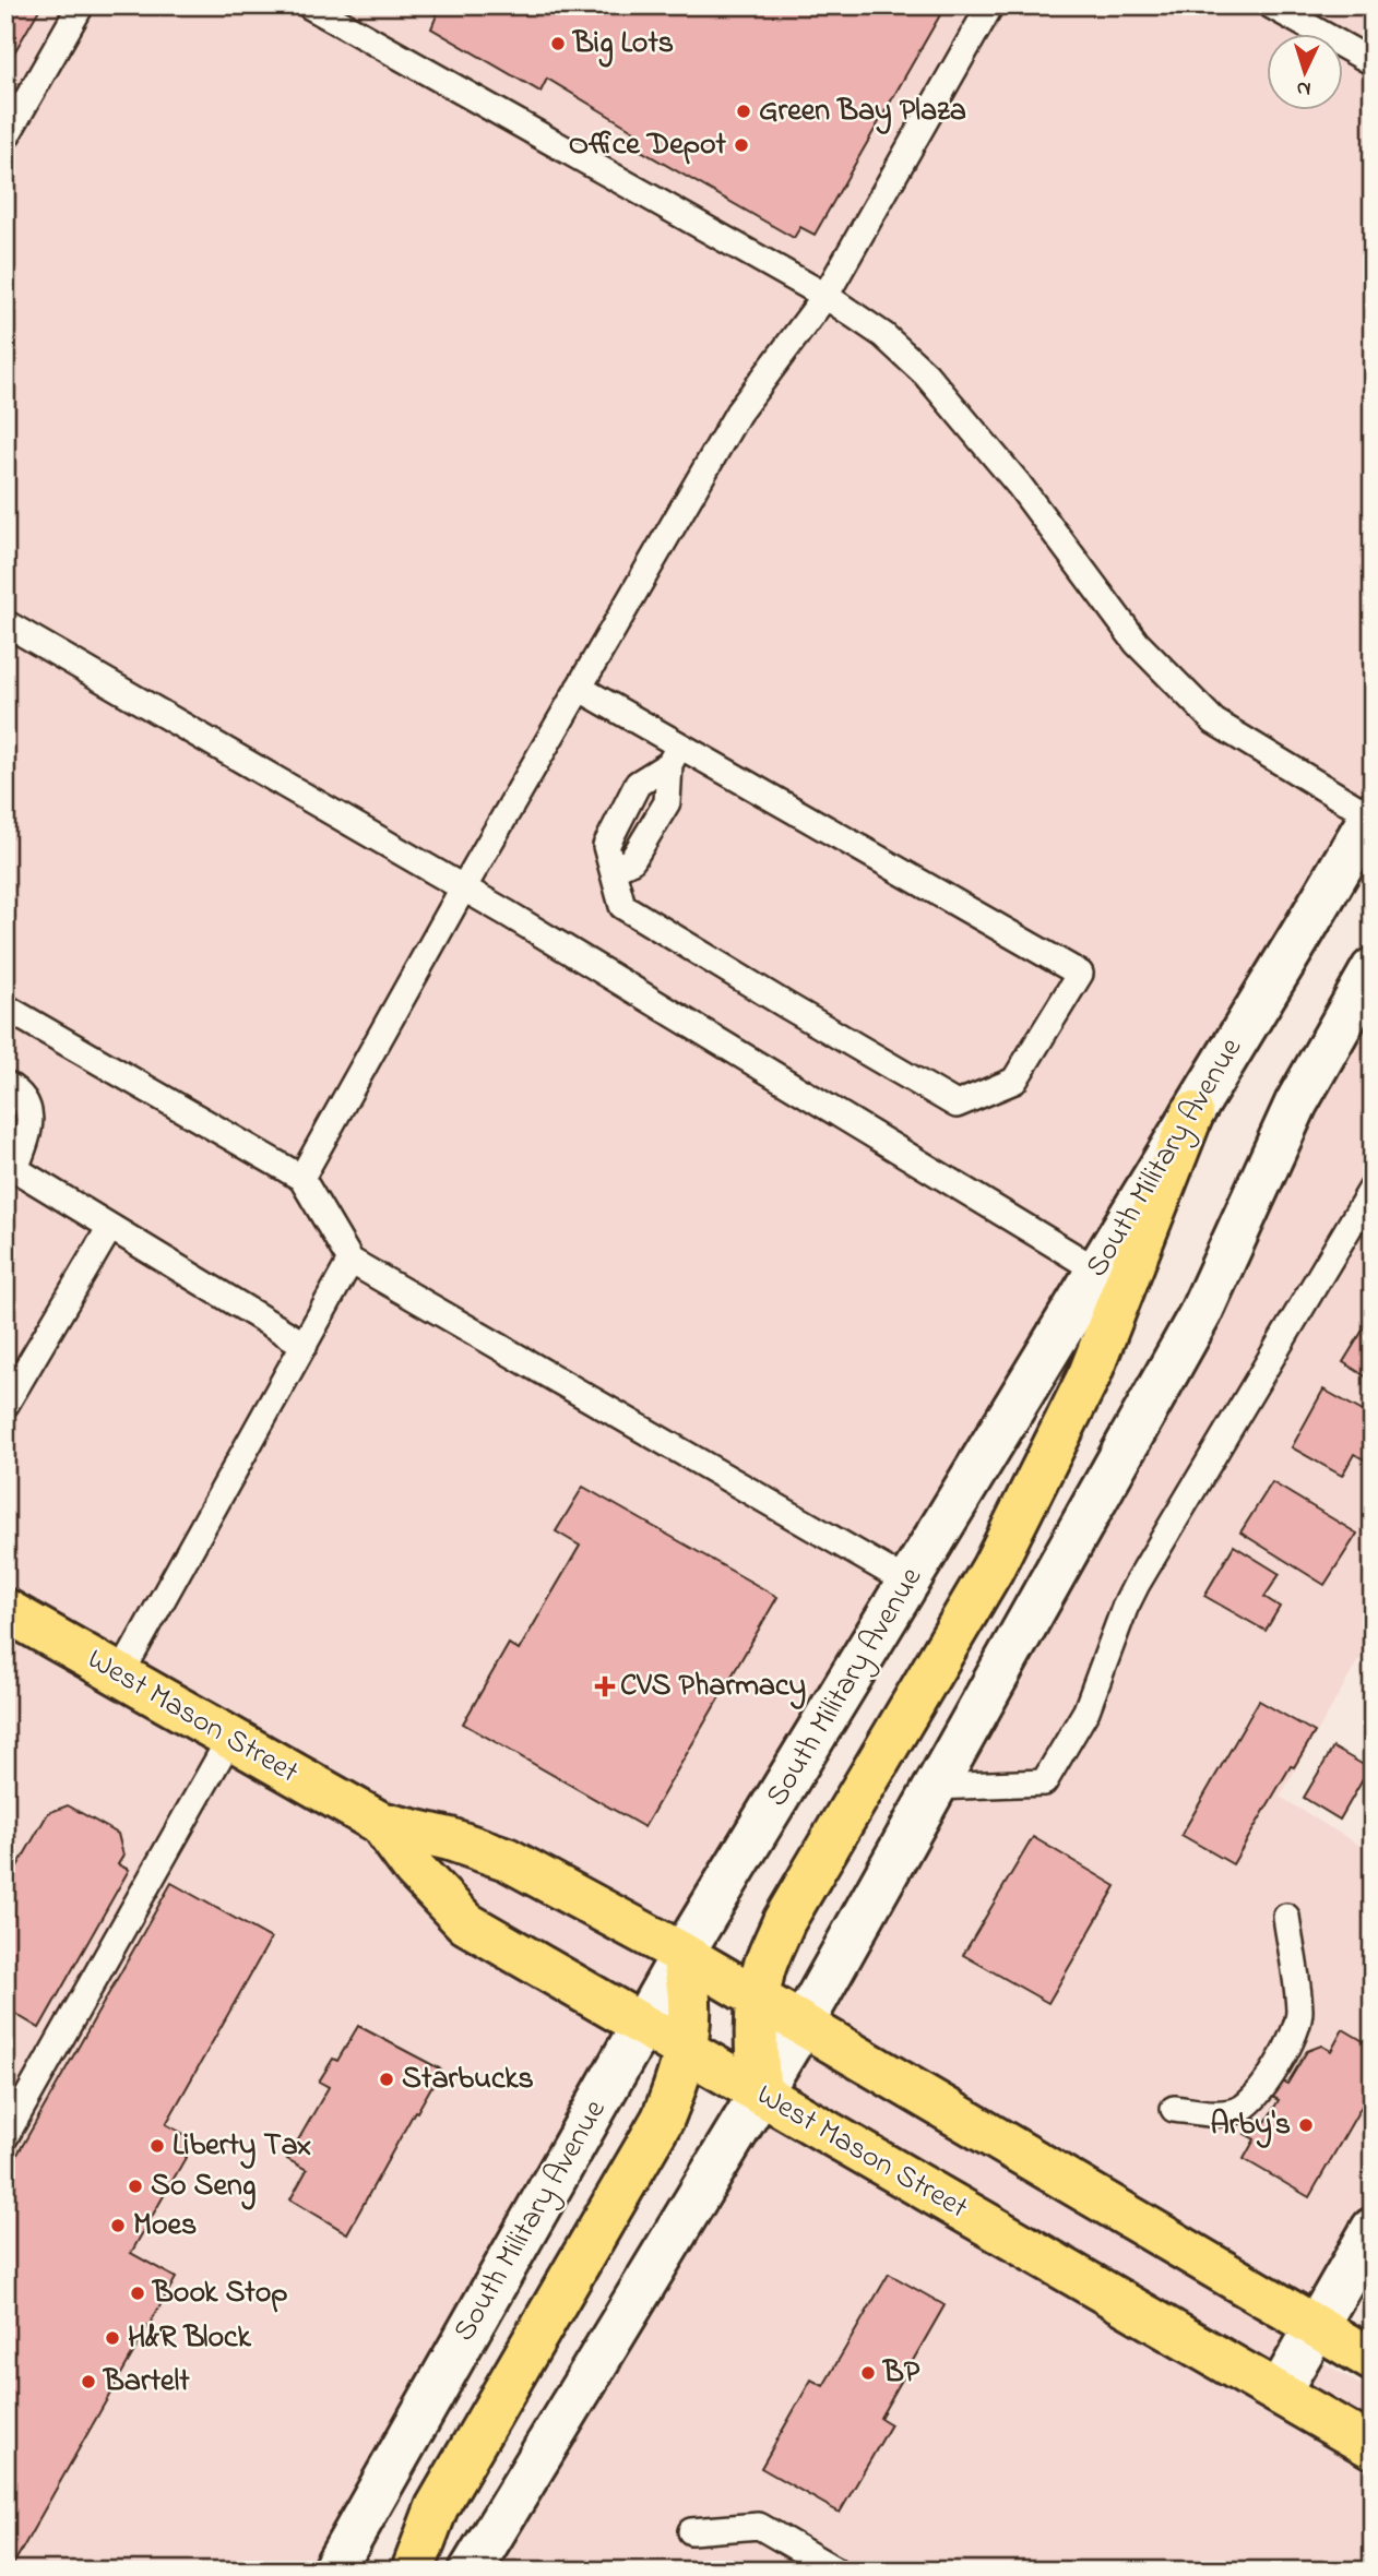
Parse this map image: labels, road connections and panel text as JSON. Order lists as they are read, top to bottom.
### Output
{
  "streets": {
    "main road": ["South Military Avenue", "West Mason Street"]
  },
  "crossings": [
    ["South Military Avenue", "West Mason Street"]
  ],
  "places": {
    "other": [
      "Big Lots",
      "Green Bay Plaza",
      "Office Depot",
      "Starbucks",
      "Arby's",
      "Liberty Tax",
      "So Seng",
      "Moes",
      "Book Stop",
      "H&R Block",
      "BP",
      "Bartelt"
    ],
    "health": ["CVS Pharmacy"]
  },
  "north": "bottom"
}
